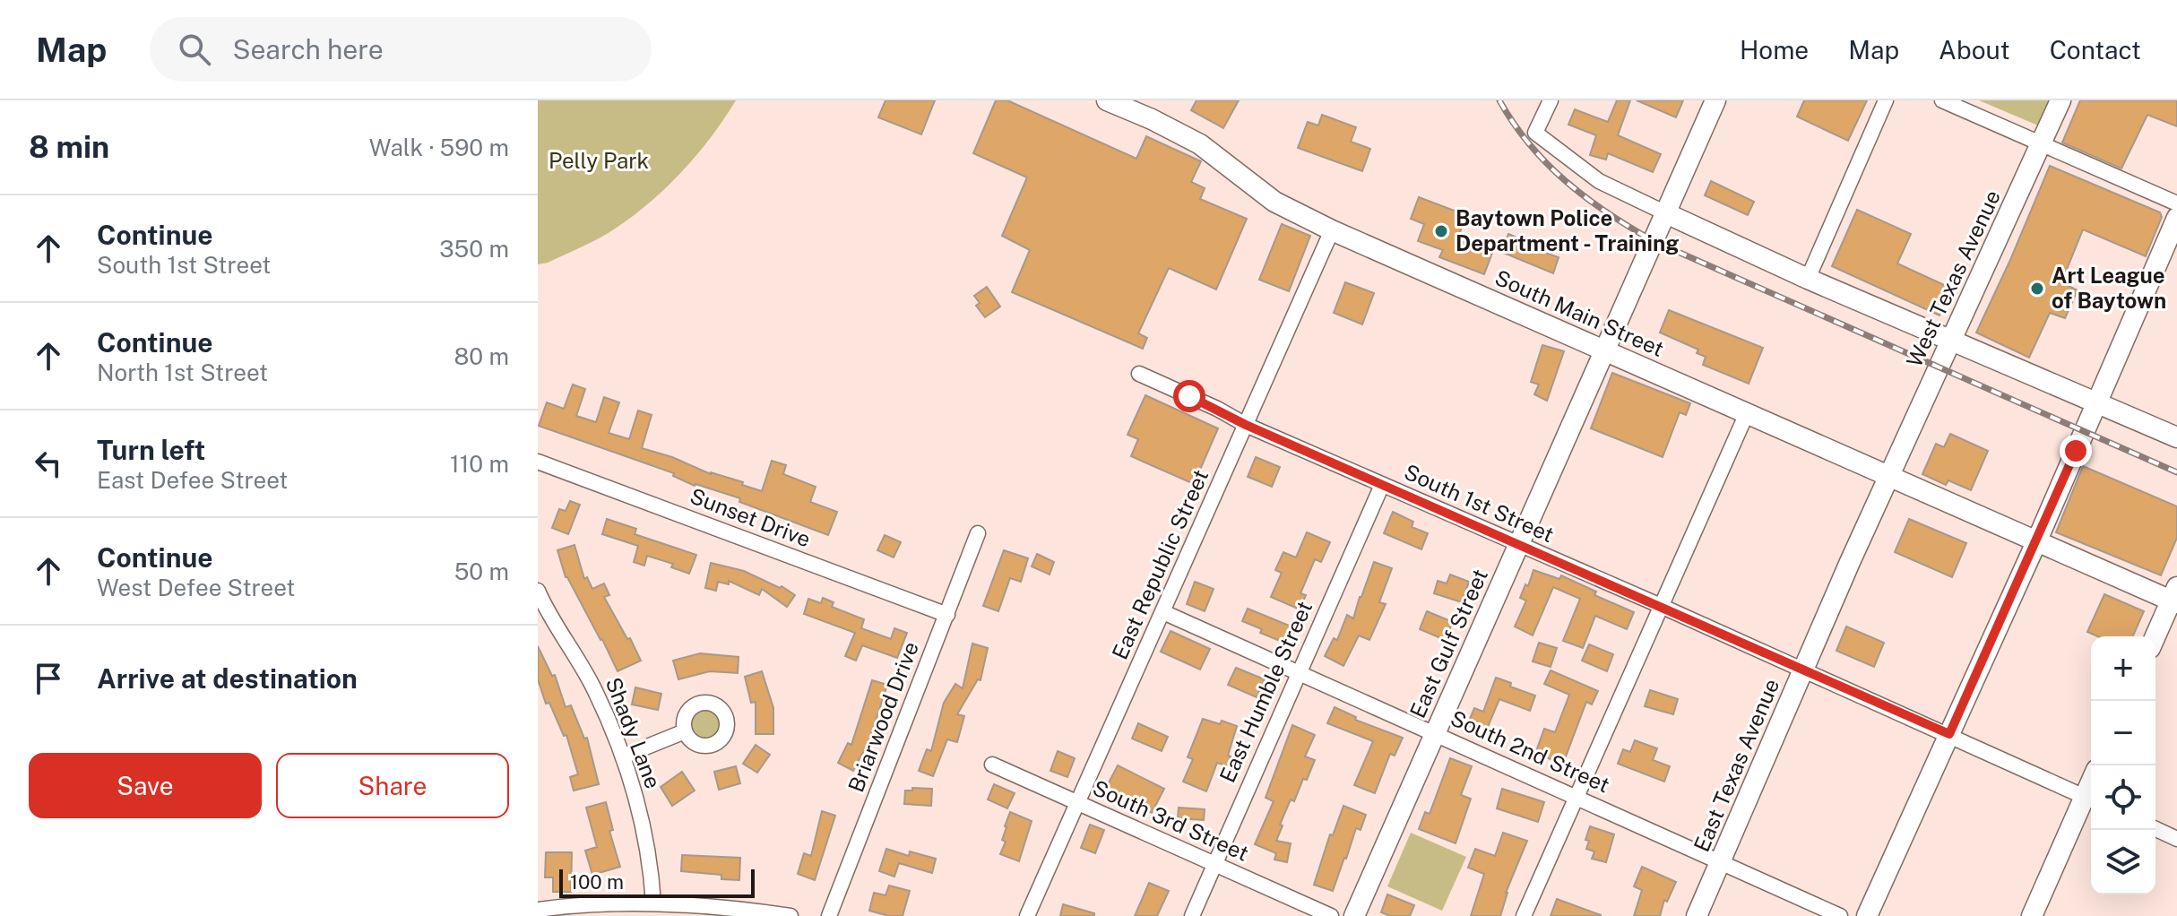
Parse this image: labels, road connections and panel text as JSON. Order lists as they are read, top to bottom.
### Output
{
  "streets": {
    "main road": [
      "West Texas Avenue",
      "South Main Street",
      "East Gulf Street",
      "East Texas Avenue"
    ],
    "street": [
      "South 1st Street",
      "Sunset Drive",
      "East Republic Street",
      "East Humble Street",
      "Briarwood Drive",
      "Shady Lane",
      "South 2nd Street",
      "South 3rd Street"
    ]
  },
  "crossings": [
    ["West Texas Avenue", "South Main Street"],
    ["West Texas Avenue", "East Texas Avenue"],
    ["South Main Street", "East Republic Street"],
    ["South Main Street", "East Gulf Street"],
    ["South Main Street", "East Texas Avenue"],
    ["South 1st Street", "East Republic Street"],
    ["South 1st Street", "East Gulf Street"],
    ["South 1st Street", "East Humble Street"],
    ["South 1st Street", "East Texas Avenue"],
    ["Sunset Drive", "Briarwood Drive"],
    ["East Republic Street", "South 2nd Street"],
    ["East Republic Street", "South 3rd Street"],
    ["East Gulf Street", "South 2nd Street"],
    ["East Humble Street", "South 2nd Street"],
    ["East Humble Street", "South 3rd Street"],
    ["South 2nd Street", "East Texas Avenue"]
  ],
  "parks": ["Pelly Park"],
  "places": ["Baytown Police Department - Training", "Art League of Baytown"],
  "scale_bar": "100 m",
  "page": {
    "header": "Map",
    "search": "Search here",
    "nav": [
      "Home",
      "Map",
      "About",
      "Contact"
    ],
    "heading": ["8 min", "Walk · 590 m"],
    "list": [
      ["Continue", "South 1st Street", "350 m"],
      ["Continue", "North 1st Street", "80 m"],
      ["Turn left", "East Defee Street", "110 m"],
      ["Continue", "West Defee Street", "50 m"],
      "Arrive at destination"
    ],
    "map_buttons": ["+", "−"],
    "buttons": ["Save", "Share"],
    "scale": "100 m"
  }
}
